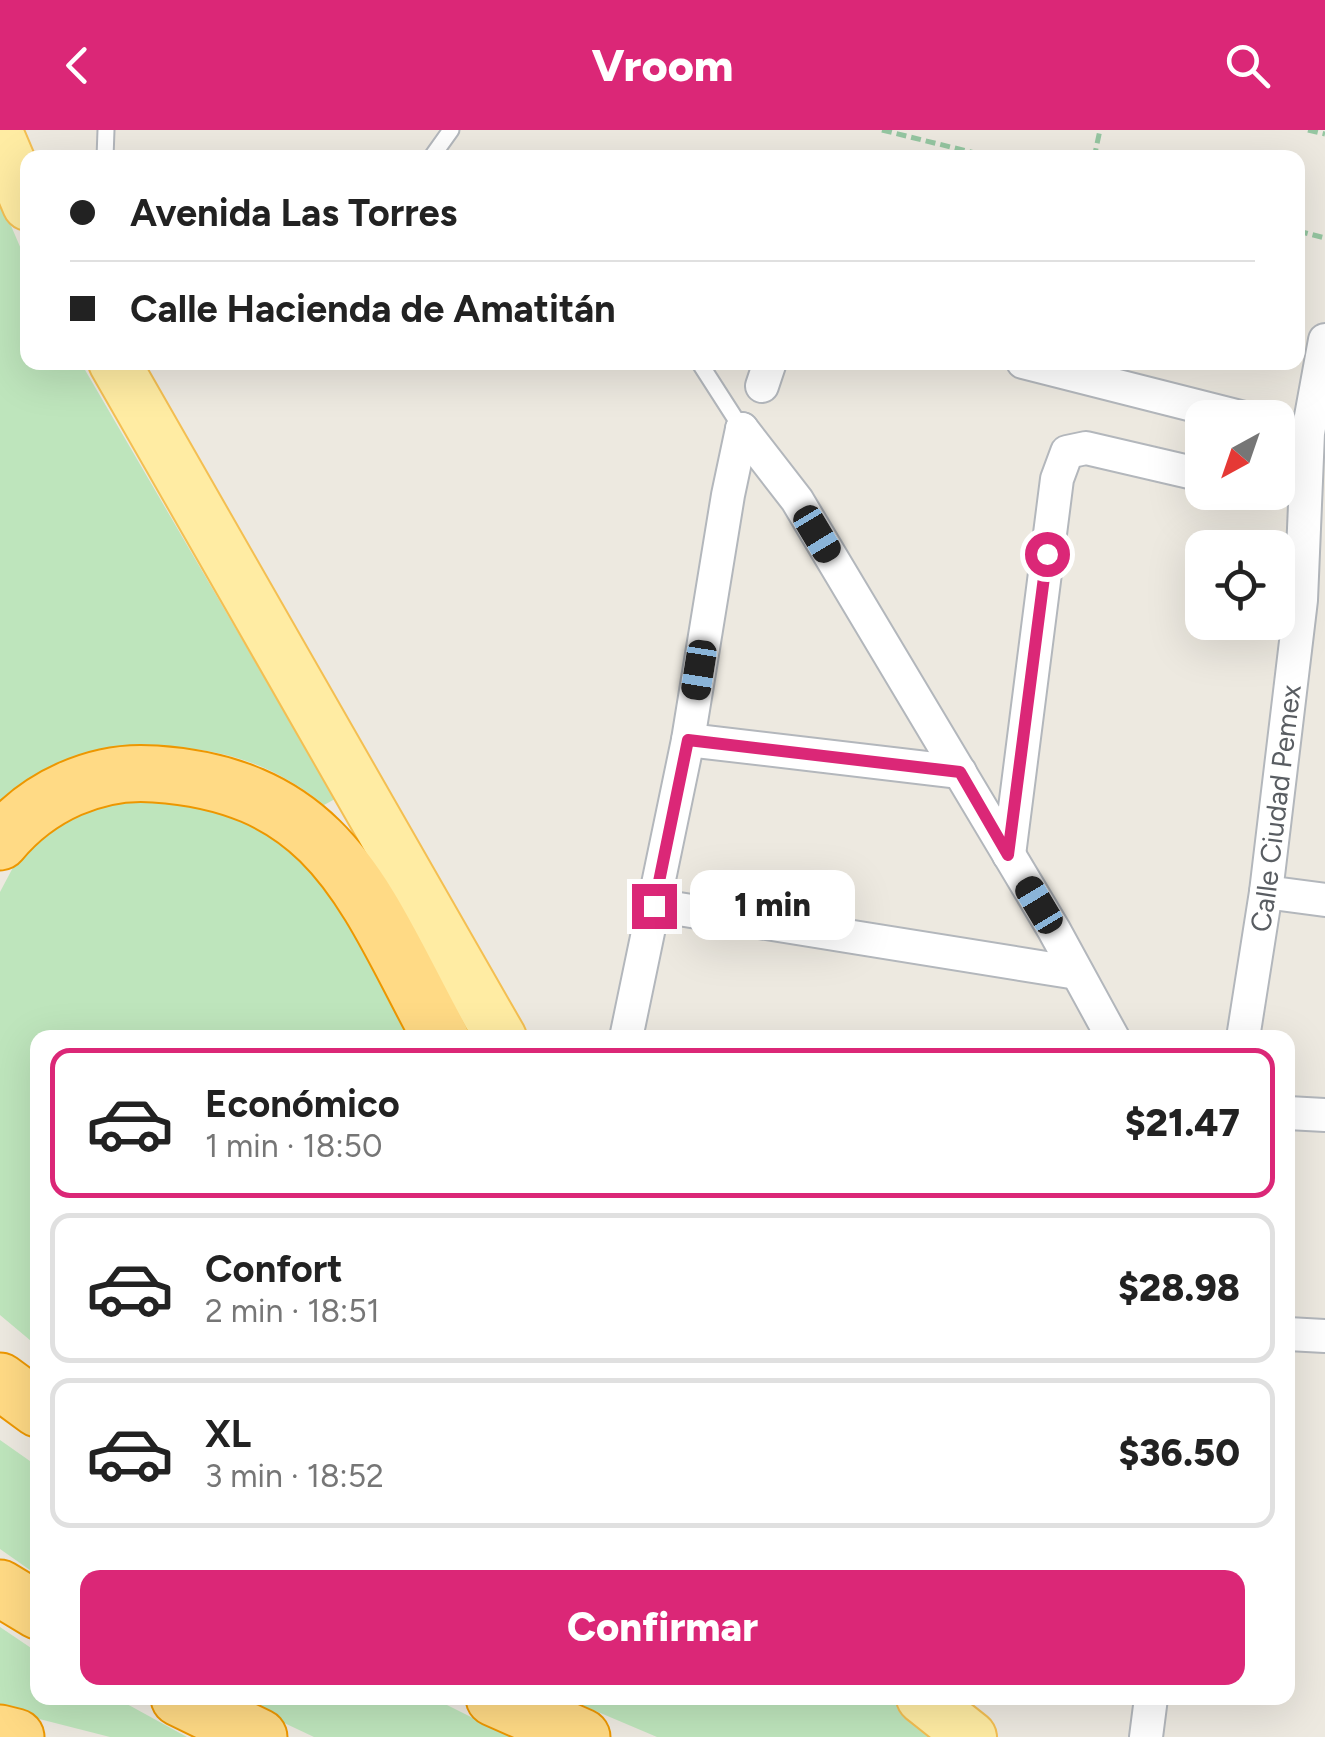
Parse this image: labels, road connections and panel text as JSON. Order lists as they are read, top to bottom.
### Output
{
  "streets": {
    "street": ["Calle Ciudad Pemex"]
  },
  "north": "bottom left",
  "page": {
    "header": "Vroom",
    "banner": ["Avenida Las Torres", "Calle Hacienda de Amatitán"],
    "bubble": "1 min",
    "list": [
      {
        "name": "Económico",
        "note": "1 min · 18:50",
        "value": "$21.47"
      },
      {
        "name": "Confort",
        "note": "2 min · 18:51",
        "value": "$28.98"
      },
      {
        "name": "XL",
        "note": "3 min · 18:52",
        "value": "$36.50"
      }
    ],
    "buttons": "Confirmar"
  }
}
